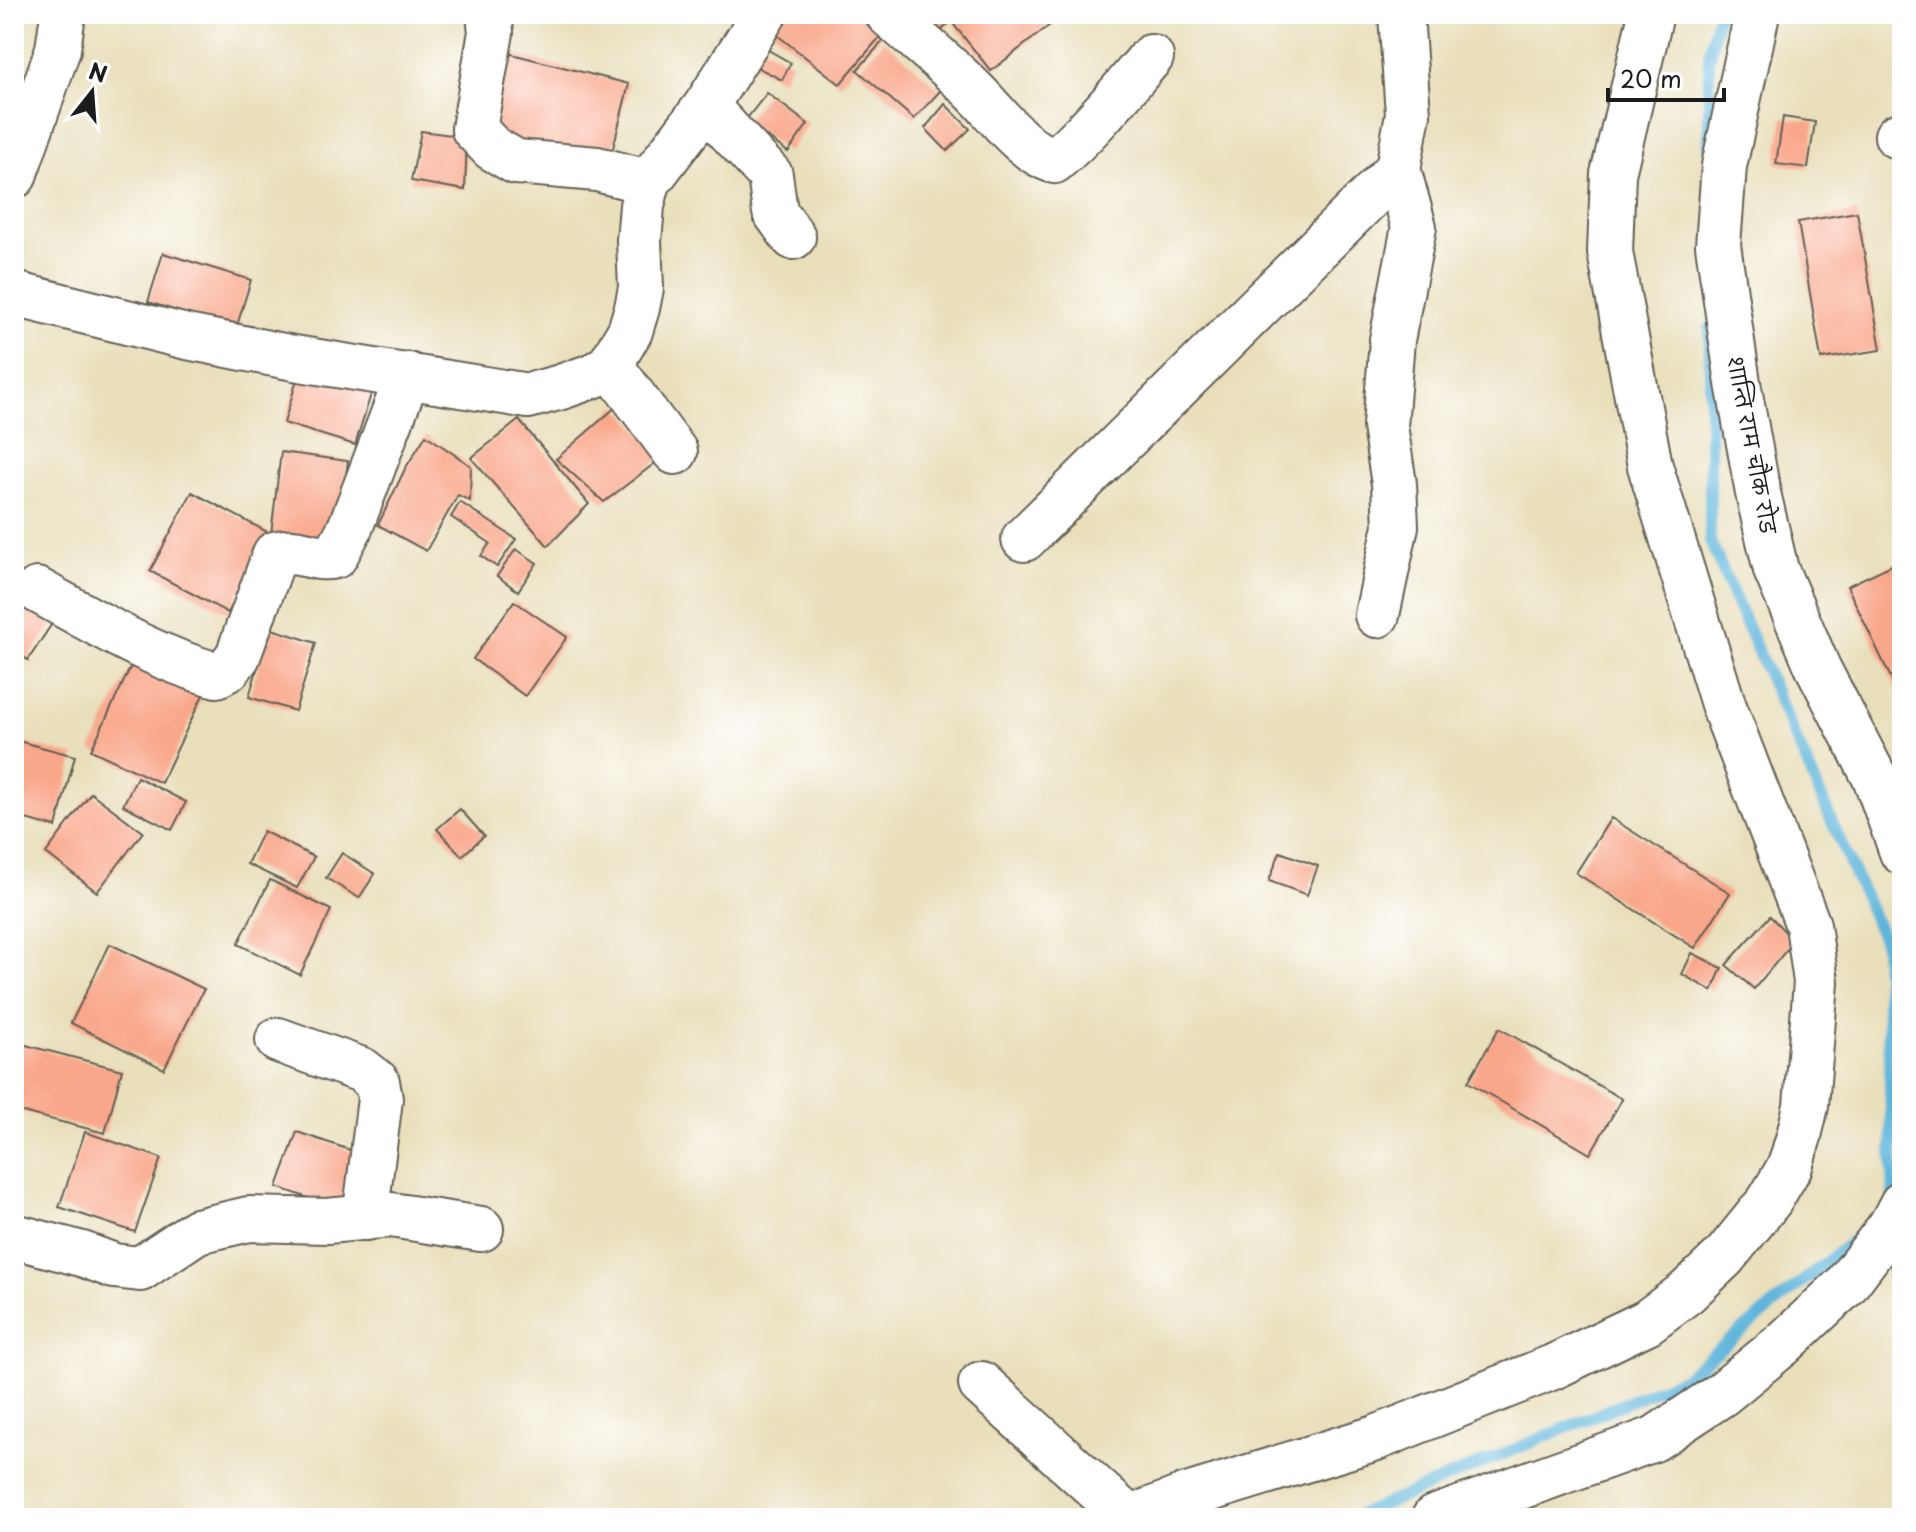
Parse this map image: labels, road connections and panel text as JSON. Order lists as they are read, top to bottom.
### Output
{
  "streets": {
    "street": ["शान्ति राम चौक रोड"]
  },
  "scale_bar": "20 m",
  "north": "top"
}
